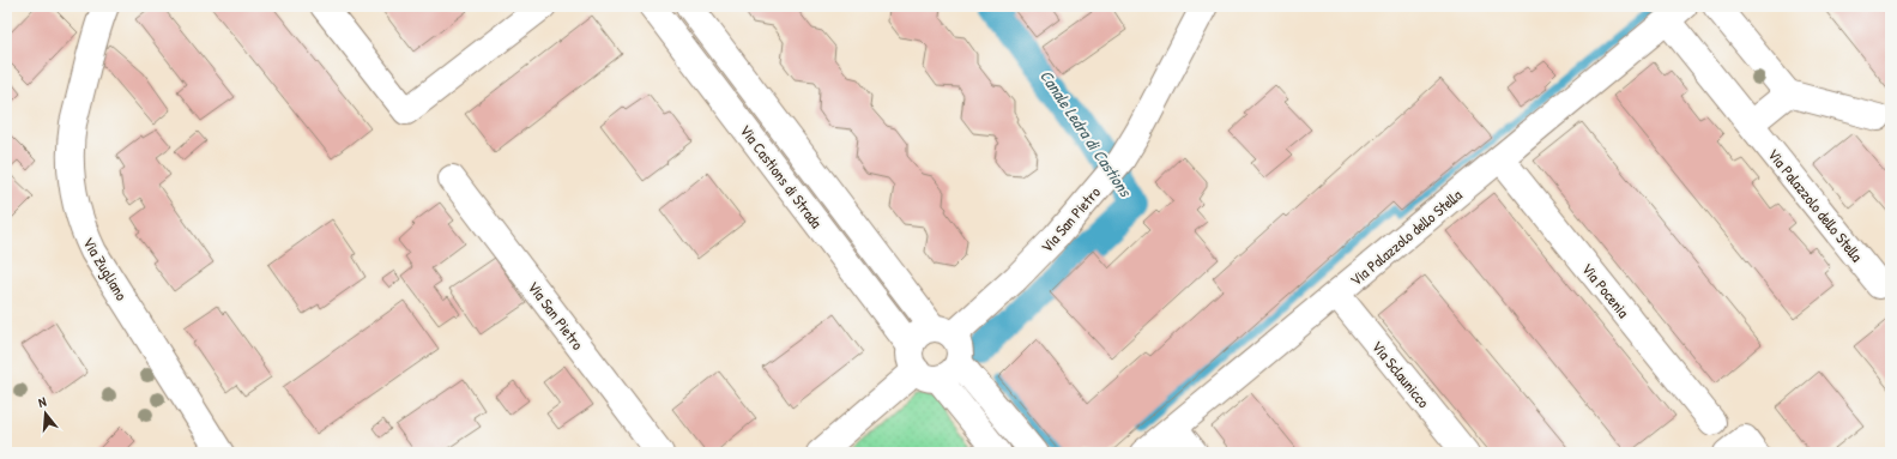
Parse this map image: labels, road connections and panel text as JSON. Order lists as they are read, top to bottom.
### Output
{
  "streets": {
    "street": [
      "Via Castions di Strada",
      "Via Palazzolo dello Stella",
      "Via San Pietro",
      "Via Zugliano",
      "Via Pocenia",
      "Via Sclaunicco"
    ]
  },
  "crossings": [
    ["Via Castions di Strada", "Via San Pietro"],
    ["Via Palazzolo dello Stella", "Via Pocenia"],
    ["Via Palazzolo dello Stella", "Via Sclaunicco"]
  ],
  "water": ["Canale Ledra di Castions"],
  "north": "top"
}
